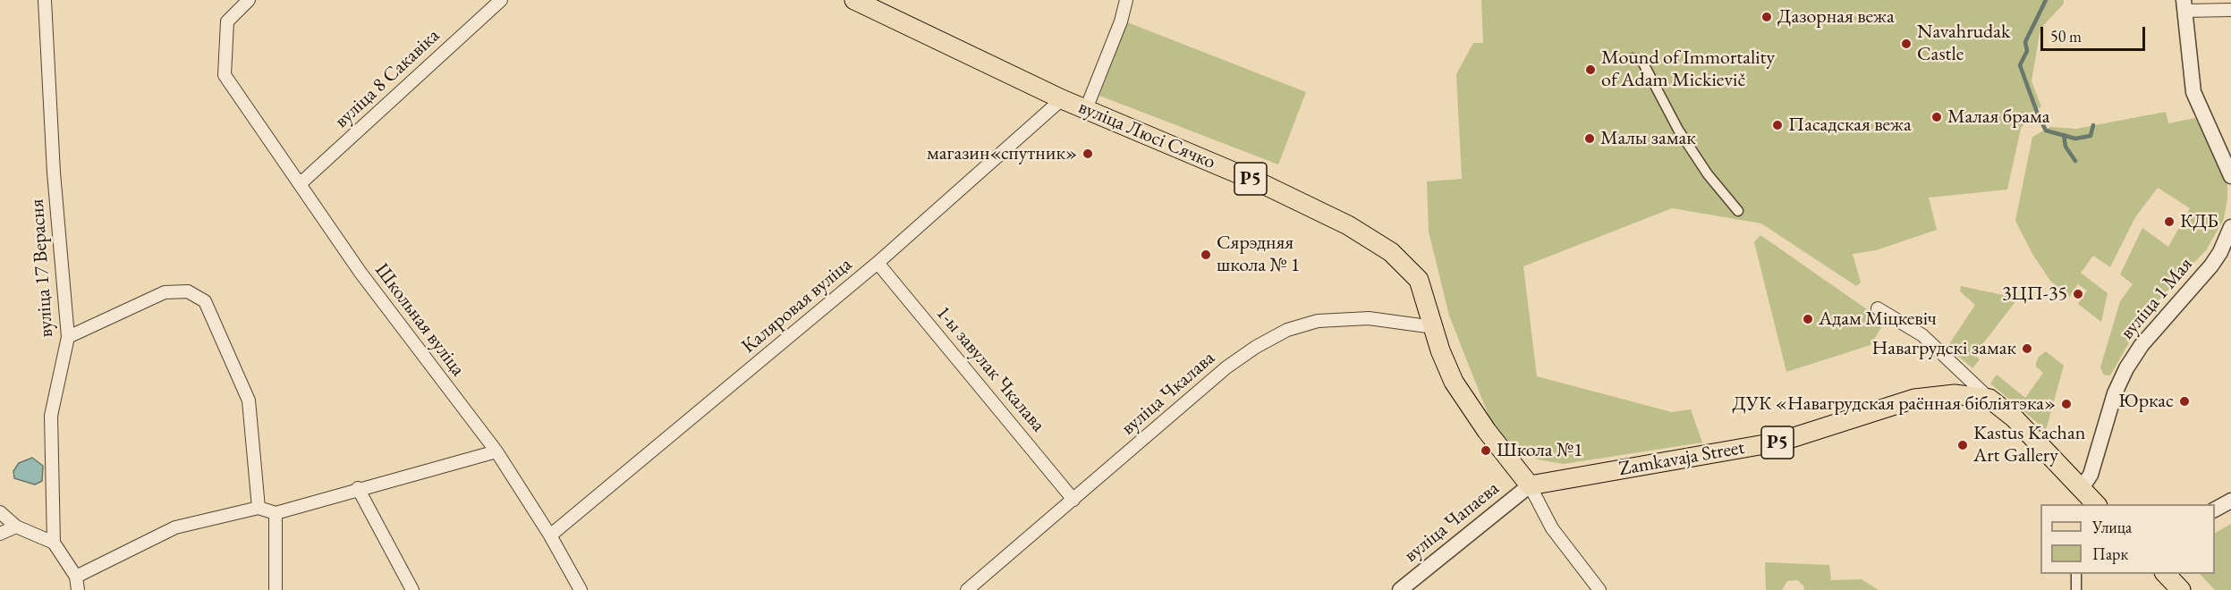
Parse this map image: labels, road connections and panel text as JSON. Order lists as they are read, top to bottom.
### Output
{
  "streets": {
    "main road": ["вуліца Люсі Сячко", "Р5", "Zamkavaja Street"],
    "street": [
      "вуліца 8 Сакавіка",
      "вуліца 17 Верасня",
      "вуліца 1 Мая",
      "Каляровая вуліца",
      "Школьная вуліца",
      "1-ы завулак Чкалава",
      "вуліца Чкалава",
      "вуліца Чапаева"
    ]
  },
  "crossings": [
    ["вуліца 8 Сакавіка", "Школьная вуліца"],
    ["вуліца Люсі Сячко", "Каляровая вуліца"],
    ["вуліца Люсі Сячко", "вуліца Чкалава"],
    ["вуліца Люсі Сячко", "Zamkavaja Street"],
    ["вуліца Люсі Сячко", "вуліца Чапаева"],
    ["Каляровая вуліца", "Школьная вуліца"],
    ["Каляровая вуліца", "1-ы завулак Чкалава"],
    ["1-ы завулак Чкалава", "вуліца Чкалава"],
    ["Zamkavaja Street", "вуліца Чапаева"]
  ],
  "places": [
    "Дазорная вежа",
    "Navahrudak Castle",
    "Mound of Immortality of Adam Mickievič",
    "Малая брама",
    "Пасадская вежа",
    "Малы замак",
    "магазин«спутник»",
    "КДБ",
    "Сярэдняя школа № 1",
    "3ЦП-35",
    "Адам Міцкевіч",
    "Навагрудскі замак",
    "Юркас",
    "ДУК «Навагрудская раённая бібліятэка»",
    "Kastus Kachan Art Gallery",
    "Школа №1"
  ],
  "legend": ["Улица", "Парк"],
  "scale_bar": "50 m"
}
